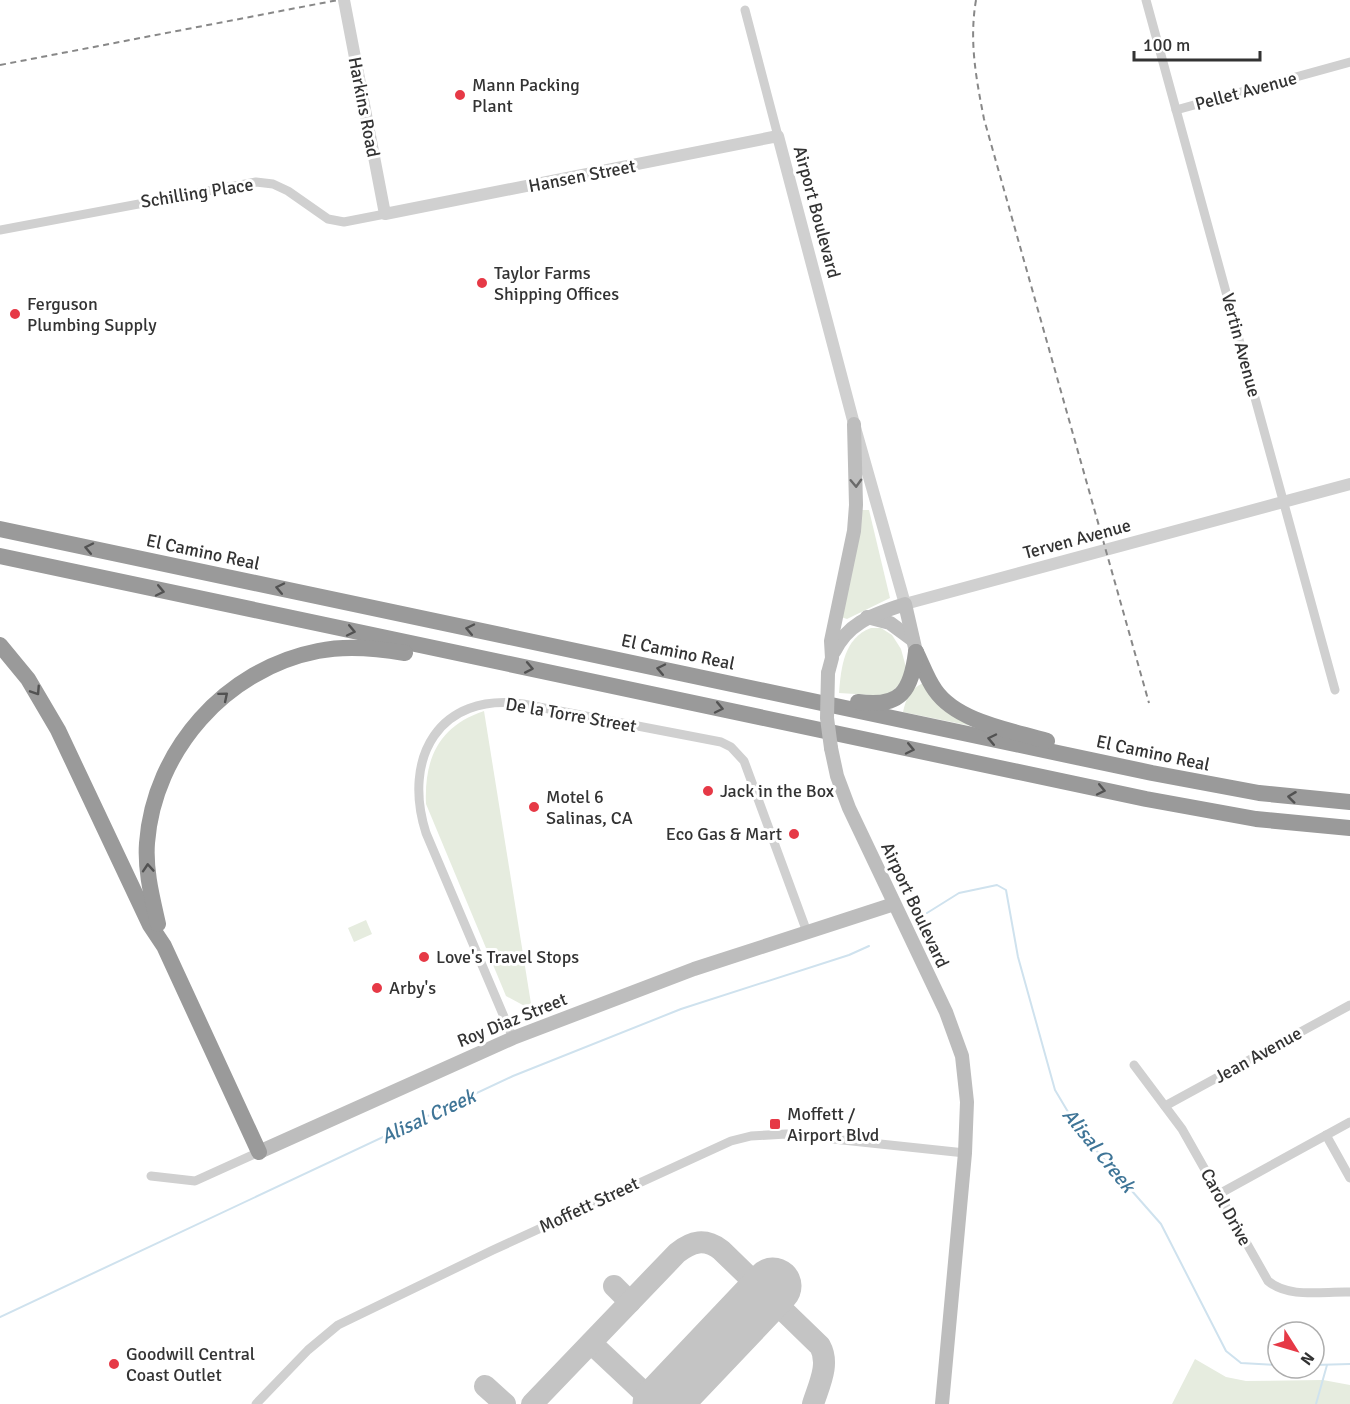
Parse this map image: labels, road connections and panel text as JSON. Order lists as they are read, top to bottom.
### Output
{
  "streets": {
    "highway": ["El Camino Real"],
    "main road": ["Airport Boulevard", "Terven Avenue", "Roy Diaz Street"],
    "street": [
      "Pellet Avenue",
      "Harkins Road",
      "Hansen Street",
      "Schilling Place",
      "Vertin Avenue",
      "De la Torre Street",
      "Jean Avenue",
      "Moffett Street",
      "Carol Drive"
    ]
  },
  "crossings": [
    ["Pellet Avenue", "Vertin Avenue"],
    ["Harkins Road", "Hansen Street"],
    ["Harkins Road", "Schilling Place"],
    ["Hansen Street", "Schilling Place"],
    ["Hansen Street", "Airport Boulevard"],
    ["Airport Boulevard", "Terven Avenue"],
    ["Airport Boulevard", "Roy Diaz Street"],
    ["Airport Boulevard", "Moffett Street"],
    ["Vertin Avenue", "Terven Avenue"],
    ["De la Torre Street", "Roy Diaz Street"],
    ["Jean Avenue", "Carol Drive"]
  ],
  "water": ["Alisal Creek"],
  "places": {
    "other": [
      "Mann Packing Plant",
      "Taylor Farms Shipping Offices",
      "Ferguson Plumbing Supply",
      "Jack in the Box",
      "Motel 6 Salinas, CA",
      "Eco Gas & Mart",
      "Love's Travel Stops",
      "Arby's",
      "Goodwill Central Coast Outlet"
    ],
    "transit": ["Moffett / Airport Blvd"]
  },
  "scale_bar": "100 m",
  "north": "bottom right"
}
